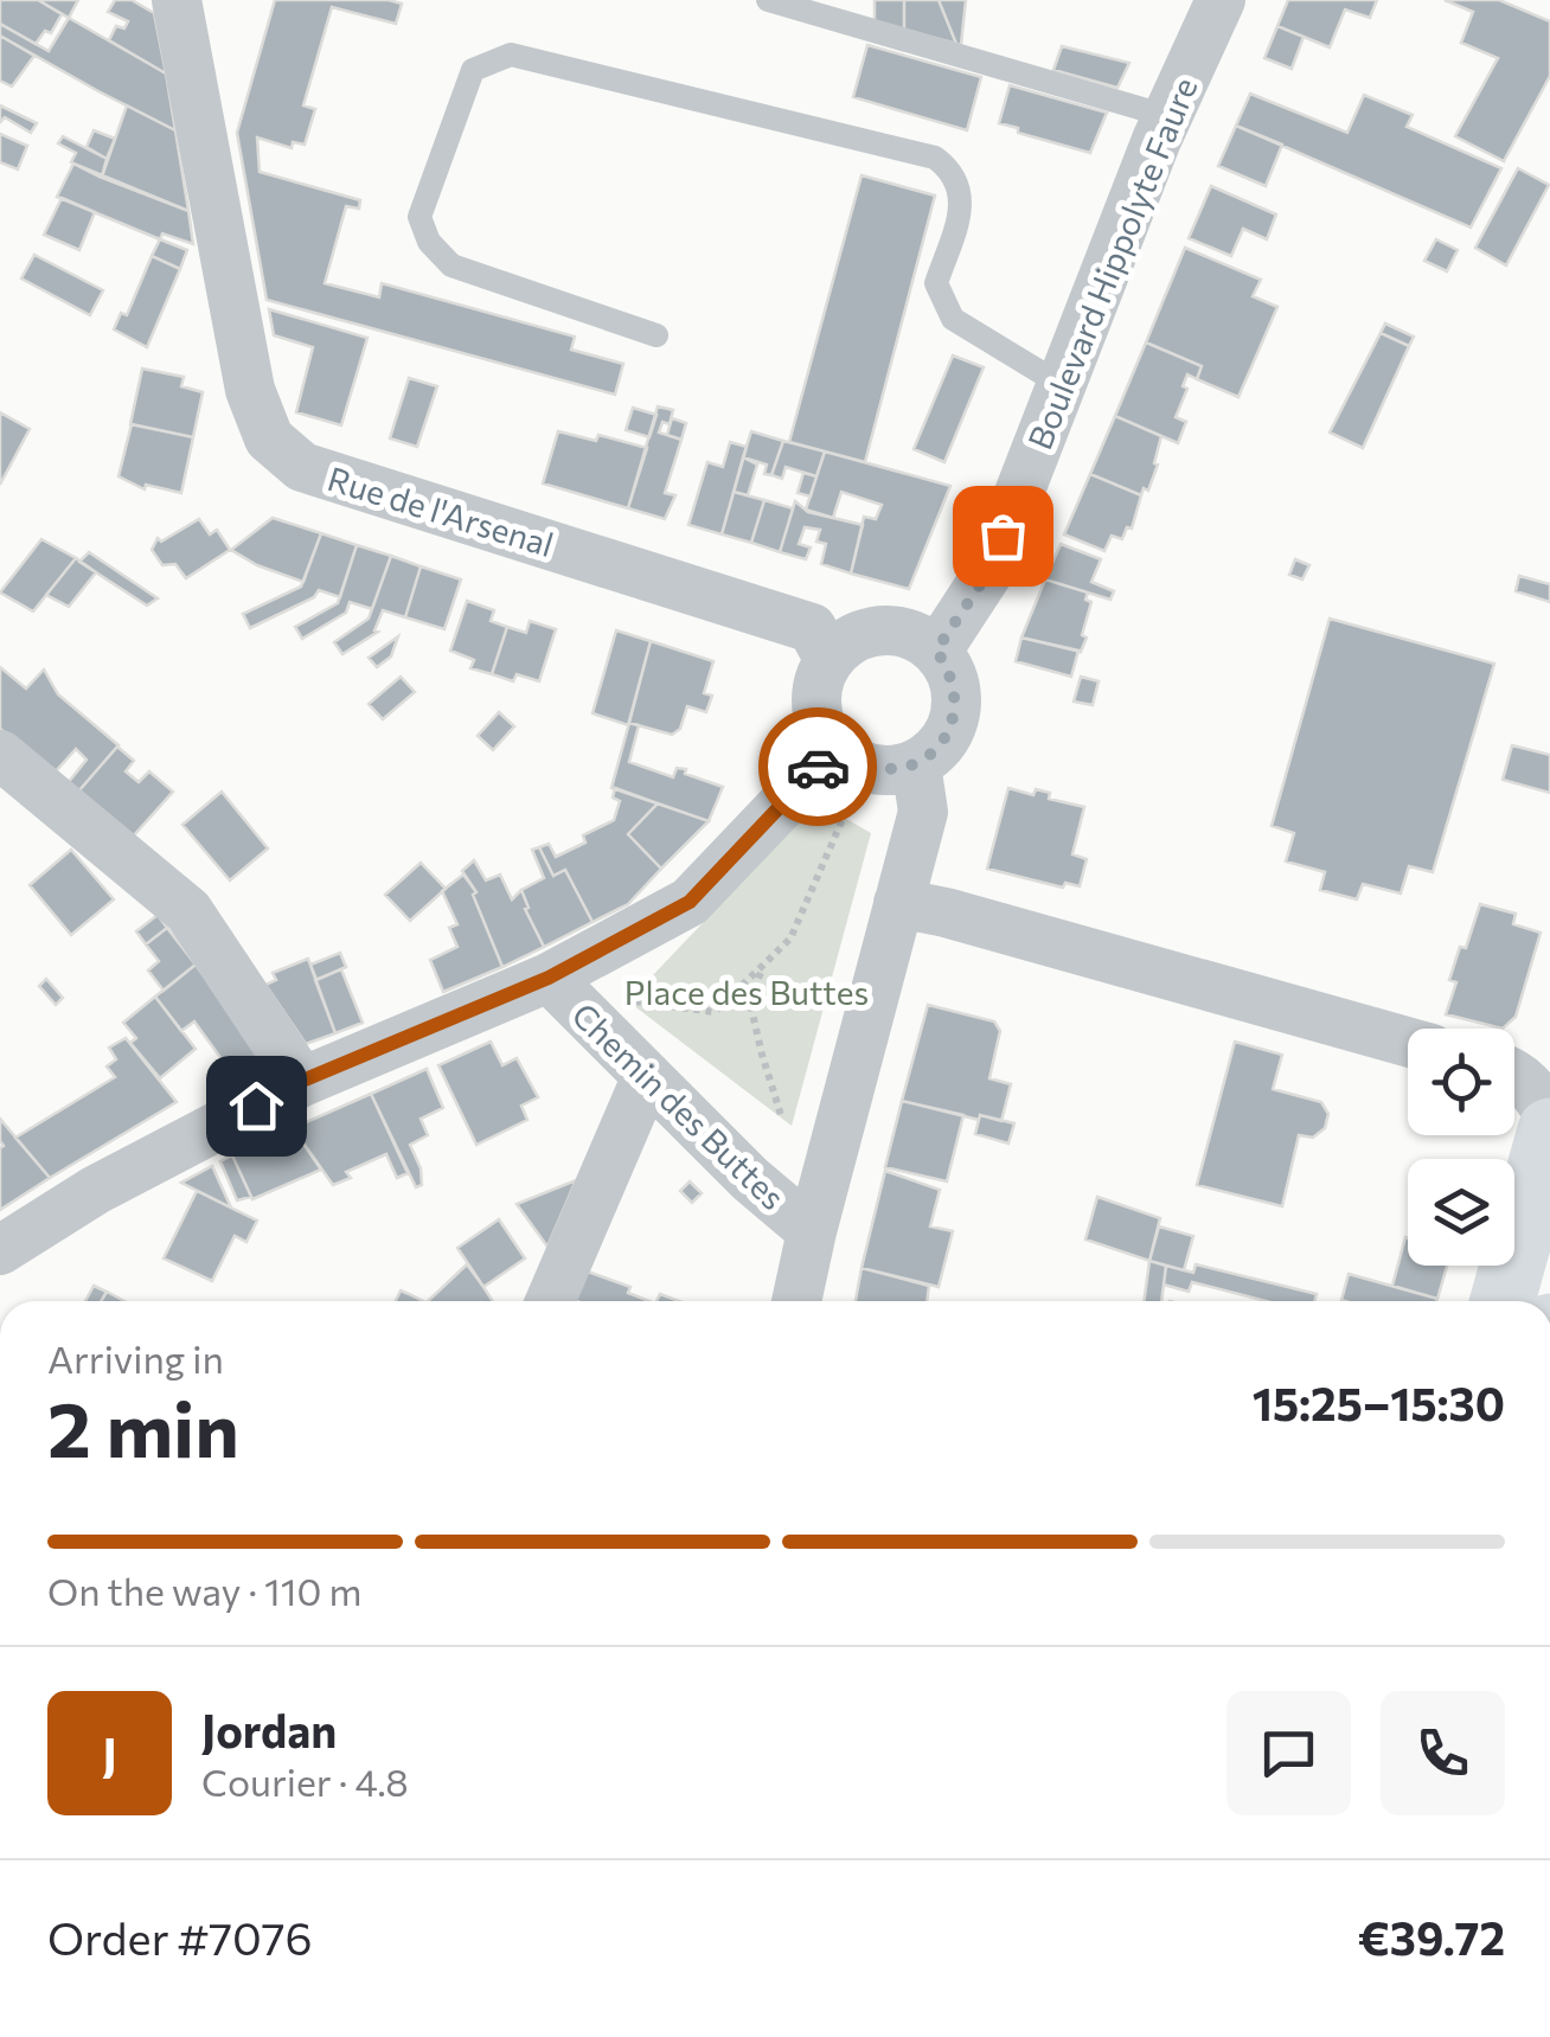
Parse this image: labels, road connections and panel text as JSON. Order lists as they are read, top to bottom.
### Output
{
  "streets": {
    "street": ["Boulevard Hippolyte Faure", "Rue de l'Arsenal", "Chemin des Buttes"]
  },
  "crossings": [
    ["Boulevard Hippolyte Faure", "Rue de l'Arsenal"]
  ],
  "parks": ["Place des Buttes"],
  "page": {
    "heading": ["2 min", "Arriving in", "15:25–15:30"],
    "panel": [
      "Jordan",
      "Courier · 4.8",
      "Order #7076",
      "€39.72"
    ],
    "bar": "On the way · 110 m",
    "round": "J"
  }
}
